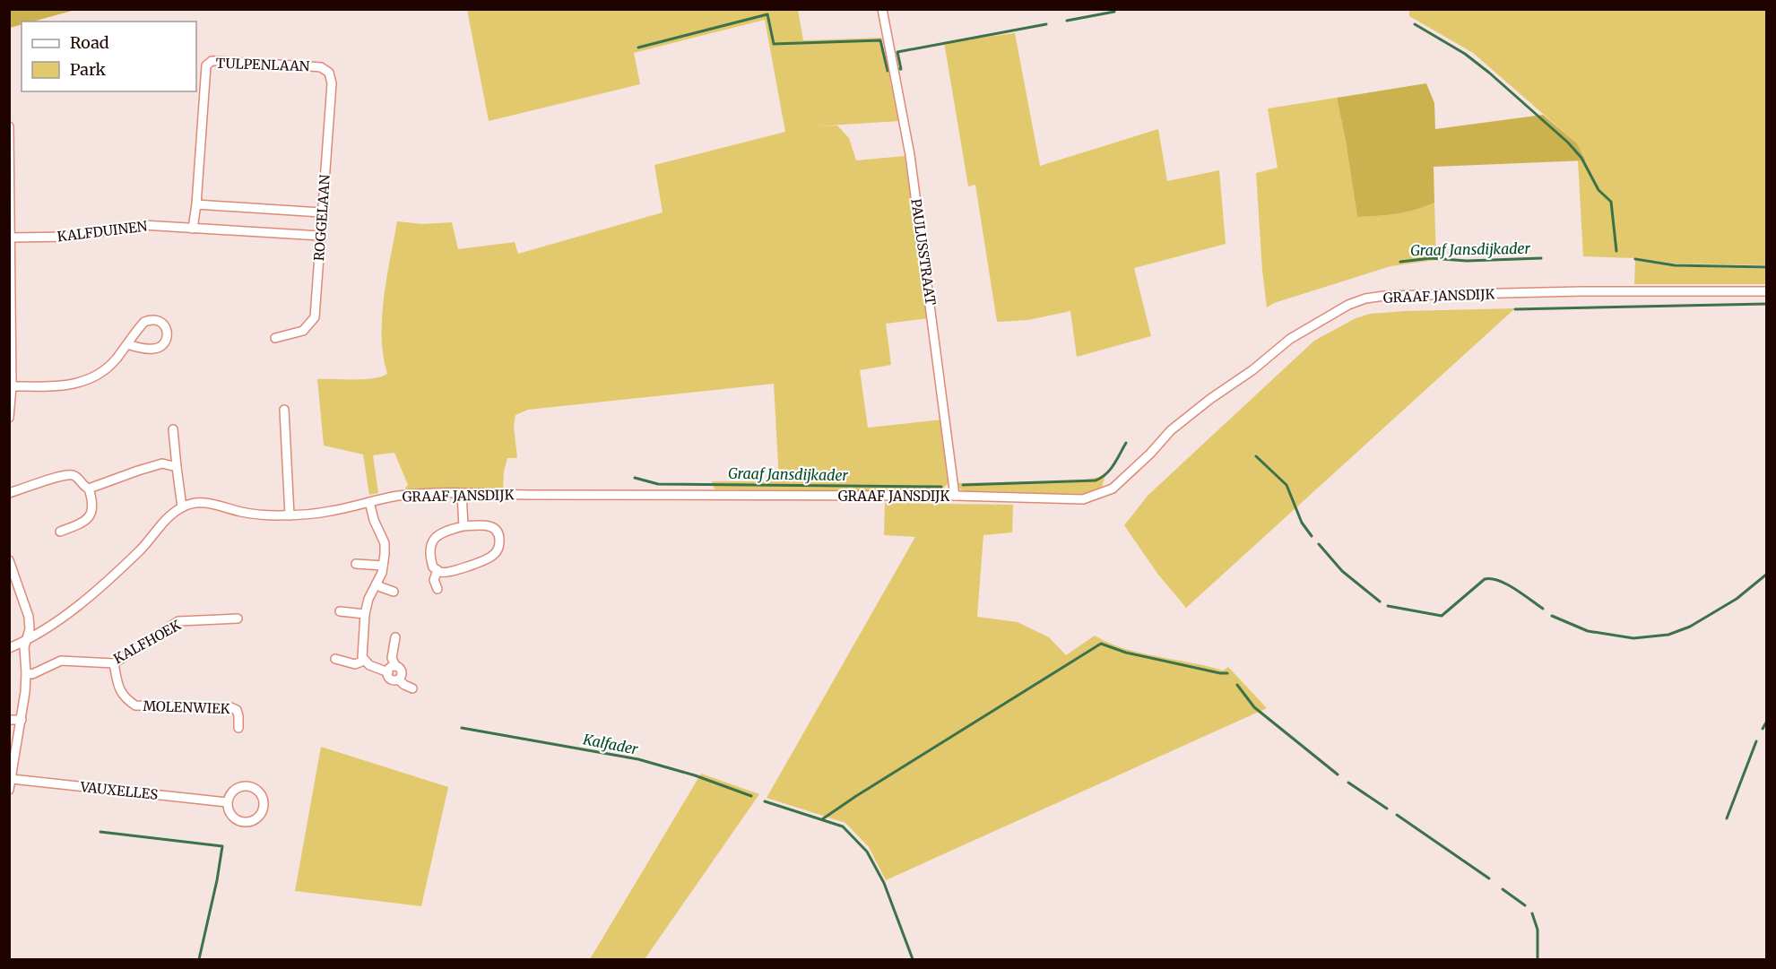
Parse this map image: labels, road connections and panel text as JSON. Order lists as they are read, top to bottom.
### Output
{
  "streets": {
    "street": [
      "TULPENLAAN",
      "ROGGELAAN",
      "KALFDUINEN",
      "PAULUSSTRAAT",
      "GRAAF JANSDIJK",
      "KALFHOEK",
      "MOLENWIEK",
      "VAUXELLES"
    ]
  },
  "crossings": [
    ["TULPENLAAN", "ROGGELAAN"],
    ["ROGGELAAN", "KALFDUINEN"],
    ["PAULUSSTRAAT", "GRAAF JANSDIJK"],
    ["KALFHOEK", "MOLENWIEK"]
  ],
  "water": ["Graaf Jansdijkader", "Kalfader"],
  "legend": ["Road", "Park"]
}
